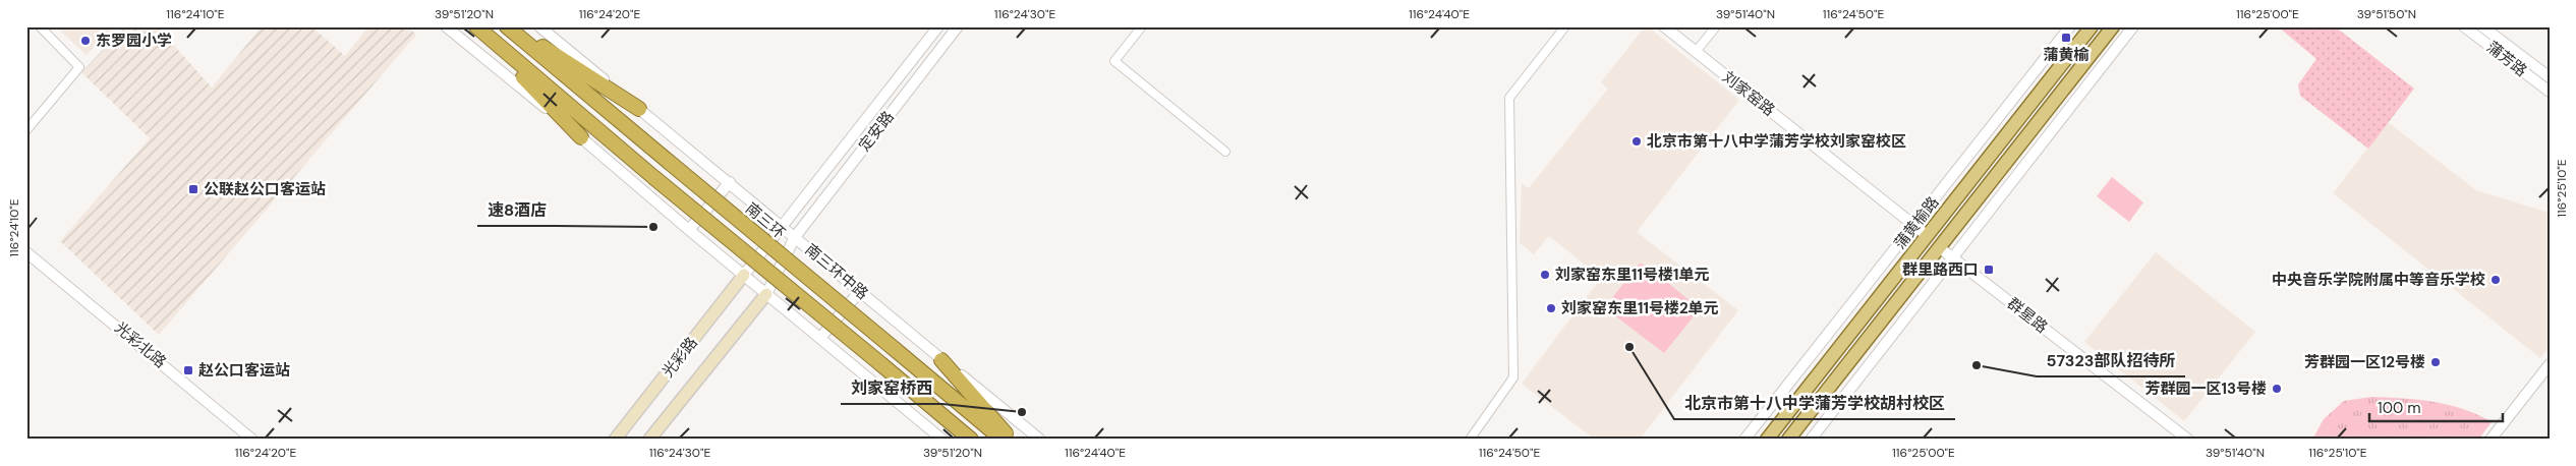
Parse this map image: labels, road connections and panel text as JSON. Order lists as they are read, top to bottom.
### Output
{
  "streets": {
    "highway": ["南三环"],
    "main road": ["蒲黄榆路", "光彩路"],
    "street": [
      "蒲芳路",
      "刘家窑路",
      "定安路",
      "南三环中路",
      "群星路",
      "光彩北路"
    ]
  },
  "crossings": [
    ["刘家窑路", "蒲黄榆路"],
    ["定安路", "南三环中路"],
    ["定安路", "光彩路"]
  ],
  "places": {
    "transit": [
      "蒲黄榆",
      "公联赵公口客运站",
      "群里路西口",
      "赵公口客运站"
    ],
    "other": [
      "东罗园小学",
      "北京市第十八中学蒲芳学校刘家窑校区",
      "速8酒店",
      "刘家窑东里11号楼1单元",
      "中央音乐学院附属中等音乐学校",
      "刘家窑东里11号楼2单元",
      "北京市第十八中学蒲芳学校胡村校区",
      "芳群园一区12号楼",
      "57323部队招待所",
      "芳群园一区13号楼",
      "刘家窑桥西"
    ]
  },
  "scale_bar": "100 m",
  "coordinates": [
    "116°24'10\"E",
    "39°51'20\"N",
    "116°24'20\"E",
    "116°24'30\"E",
    "116°24'40\"E",
    "39°51'40\"N",
    "116°24'50\"E",
    "116°25'00\"E",
    "39°51'50\"N",
    "116°25'10\"E"
  ]
}
